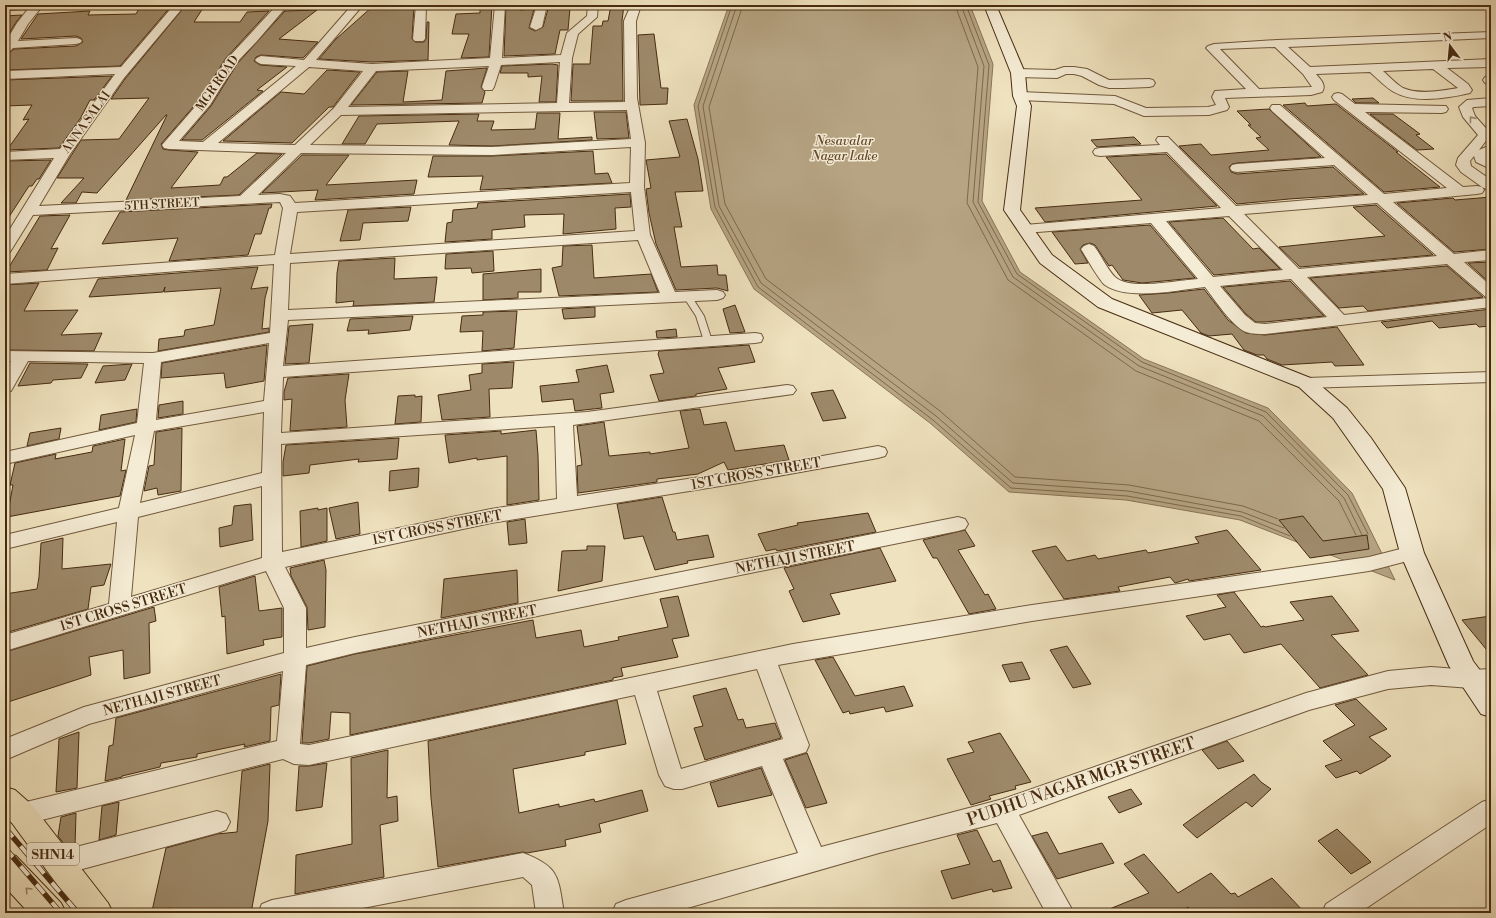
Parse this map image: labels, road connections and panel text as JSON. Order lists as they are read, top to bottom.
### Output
{
  "streets": {
    "main road": ["SHN14"],
    "street": [
      "MGR ROAD",
      "ANNA SALAI",
      "5TH STREET",
      "1ST CROSS STREET",
      "NETHAJI STREET",
      "PUDHU NAGAR MGR STREET"
    ]
  },
  "crossings": [
    ["ANNA SALAI", "5TH STREET"]
  ],
  "water": ["Nesavalar Nagar Lake"],
  "north": "top"
}
